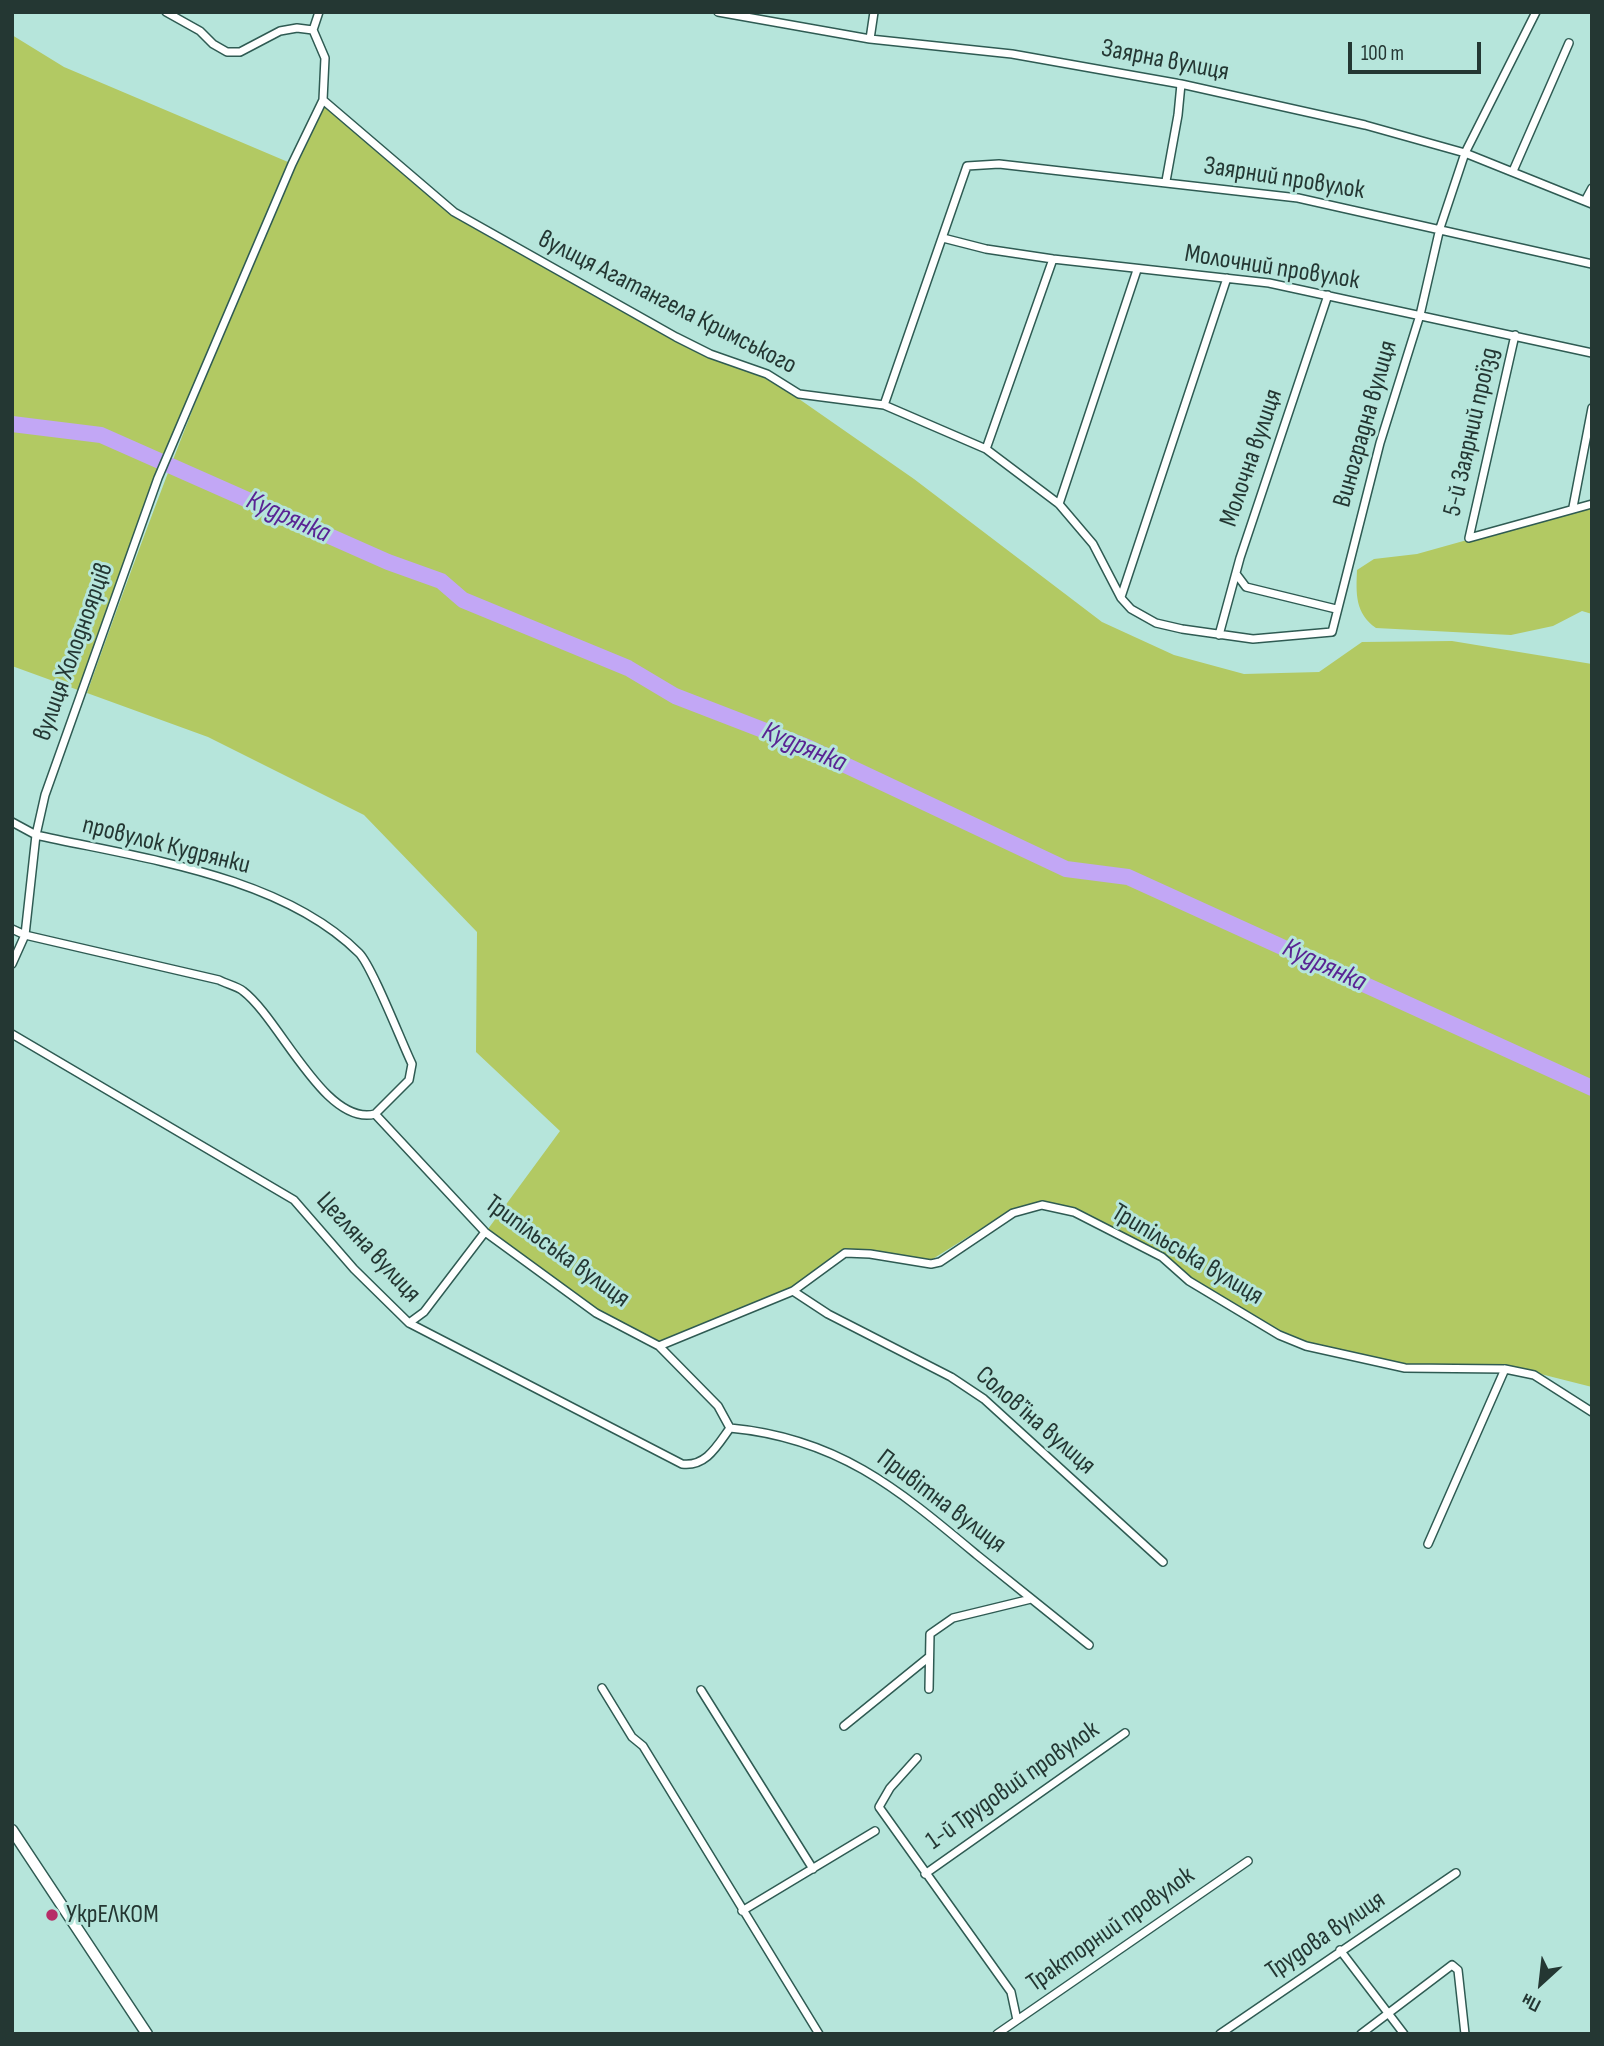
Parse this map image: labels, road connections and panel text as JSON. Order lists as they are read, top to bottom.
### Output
{
  "streets": {
    "street": [
      "Заярна вулиця",
      "Заярний провулок",
      "Молочний провулок",
      "вулиця Агатангела Кримського",
      "Виноградна вулиця",
      "5-й Заярний проїзд",
      "Молочна вулиця",
      "вулиця Холодноярців",
      "провулок Кудрянки",
      "Цегляна вулиця",
      "Трипільська вулиця",
      "Соловʼїна вулиця",
      "Привітна вулиця",
      "1-й Трудовий провулок",
      "Тракторний провулок",
      "Трудова вулиця"
    ]
  },
  "crossings": [
    ["Заярна вулиця", "Виноградна вулиця"],
    ["Заярний провулок", "Молочний провулок"],
    ["Заярний провулок", "Виноградна вулиця"],
    ["Молочний провулок", "Виноградна вулиця"],
    ["Молочний провулок", "5-й Заярний проїзд"],
    ["Молочний провулок", "Молочна вулиця"],
    ["вулиця Агатангела Кримського", "Виноградна вулиця"],
    ["вулиця Агатангела Кримського", "Молочна вулиця"],
    ["вулиця Агатангела Кримського", "вулиця Холодноярців"],
    ["вулиця Холодноярців", "провулок Кудрянки"],
    ["провулок Кудрянки", "Трипільська вулиця"],
    ["Цегляна вулиця", "Привітна вулиця"],
    ["Трипільська вулиця", "Соловʼїна вулиця"]
  ],
  "water": ["Кудрянка"],
  "places": ["УкрЕЛКОМ"],
  "scale_bar": "100 m",
  "north": "bottom left"
}
